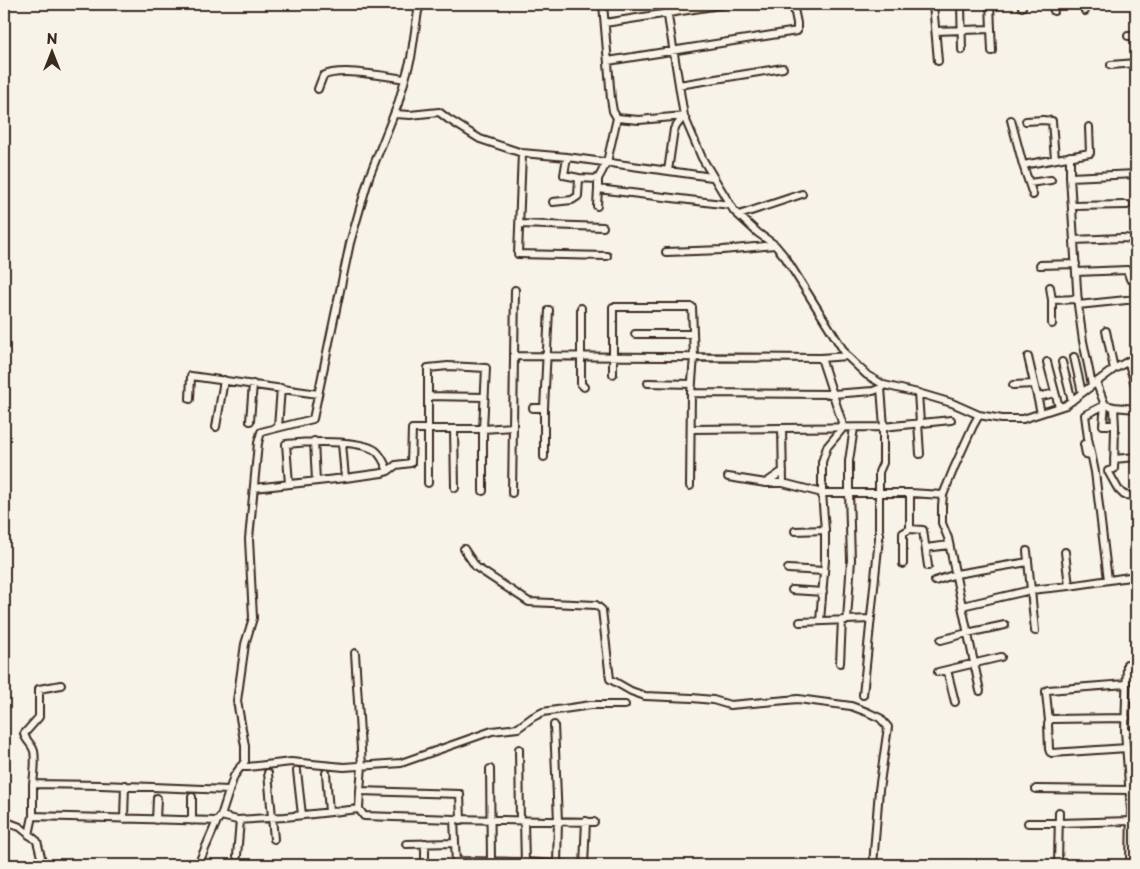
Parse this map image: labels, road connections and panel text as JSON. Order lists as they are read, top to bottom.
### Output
{
  "north": "top"
}
